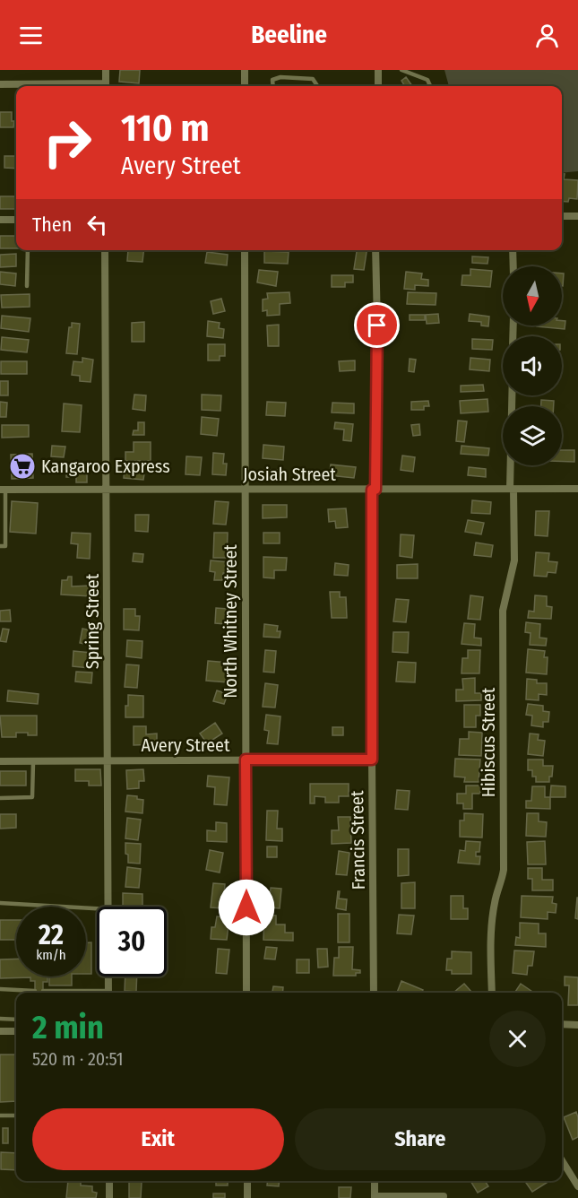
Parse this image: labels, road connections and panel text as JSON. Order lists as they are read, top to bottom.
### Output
{
  "streets": {
    "street": [
      "Josiah Street",
      "Spring Street",
      "North Whitney Street",
      "Hibiscus Street",
      "Avery Street",
      "Francis Street"
    ]
  },
  "crossings": [
    ["Josiah Street", "Spring Street"],
    ["Josiah Street", "North Whitney Street"],
    ["Josiah Street", "Hibiscus Street"],
    ["Josiah Street", "Francis Street"],
    ["Spring Street", "Avery Street"],
    ["North Whitney Street", "Avery Street"],
    ["Avery Street", "Francis Street"]
  ],
  "places": {
    "supermarket": ["Kangaroo Express"]
  },
  "north": "bottom",
  "page": {
    "header": "Beeline",
    "turn": ["110 m", "Avery Street"],
    "then": "Then",
    "speed": "22 km/h",
    "limit": "30",
    "heading": ["2 min", "520 m · 20:51"],
    "buttons": ["Exit", "Share"]
  }
}
